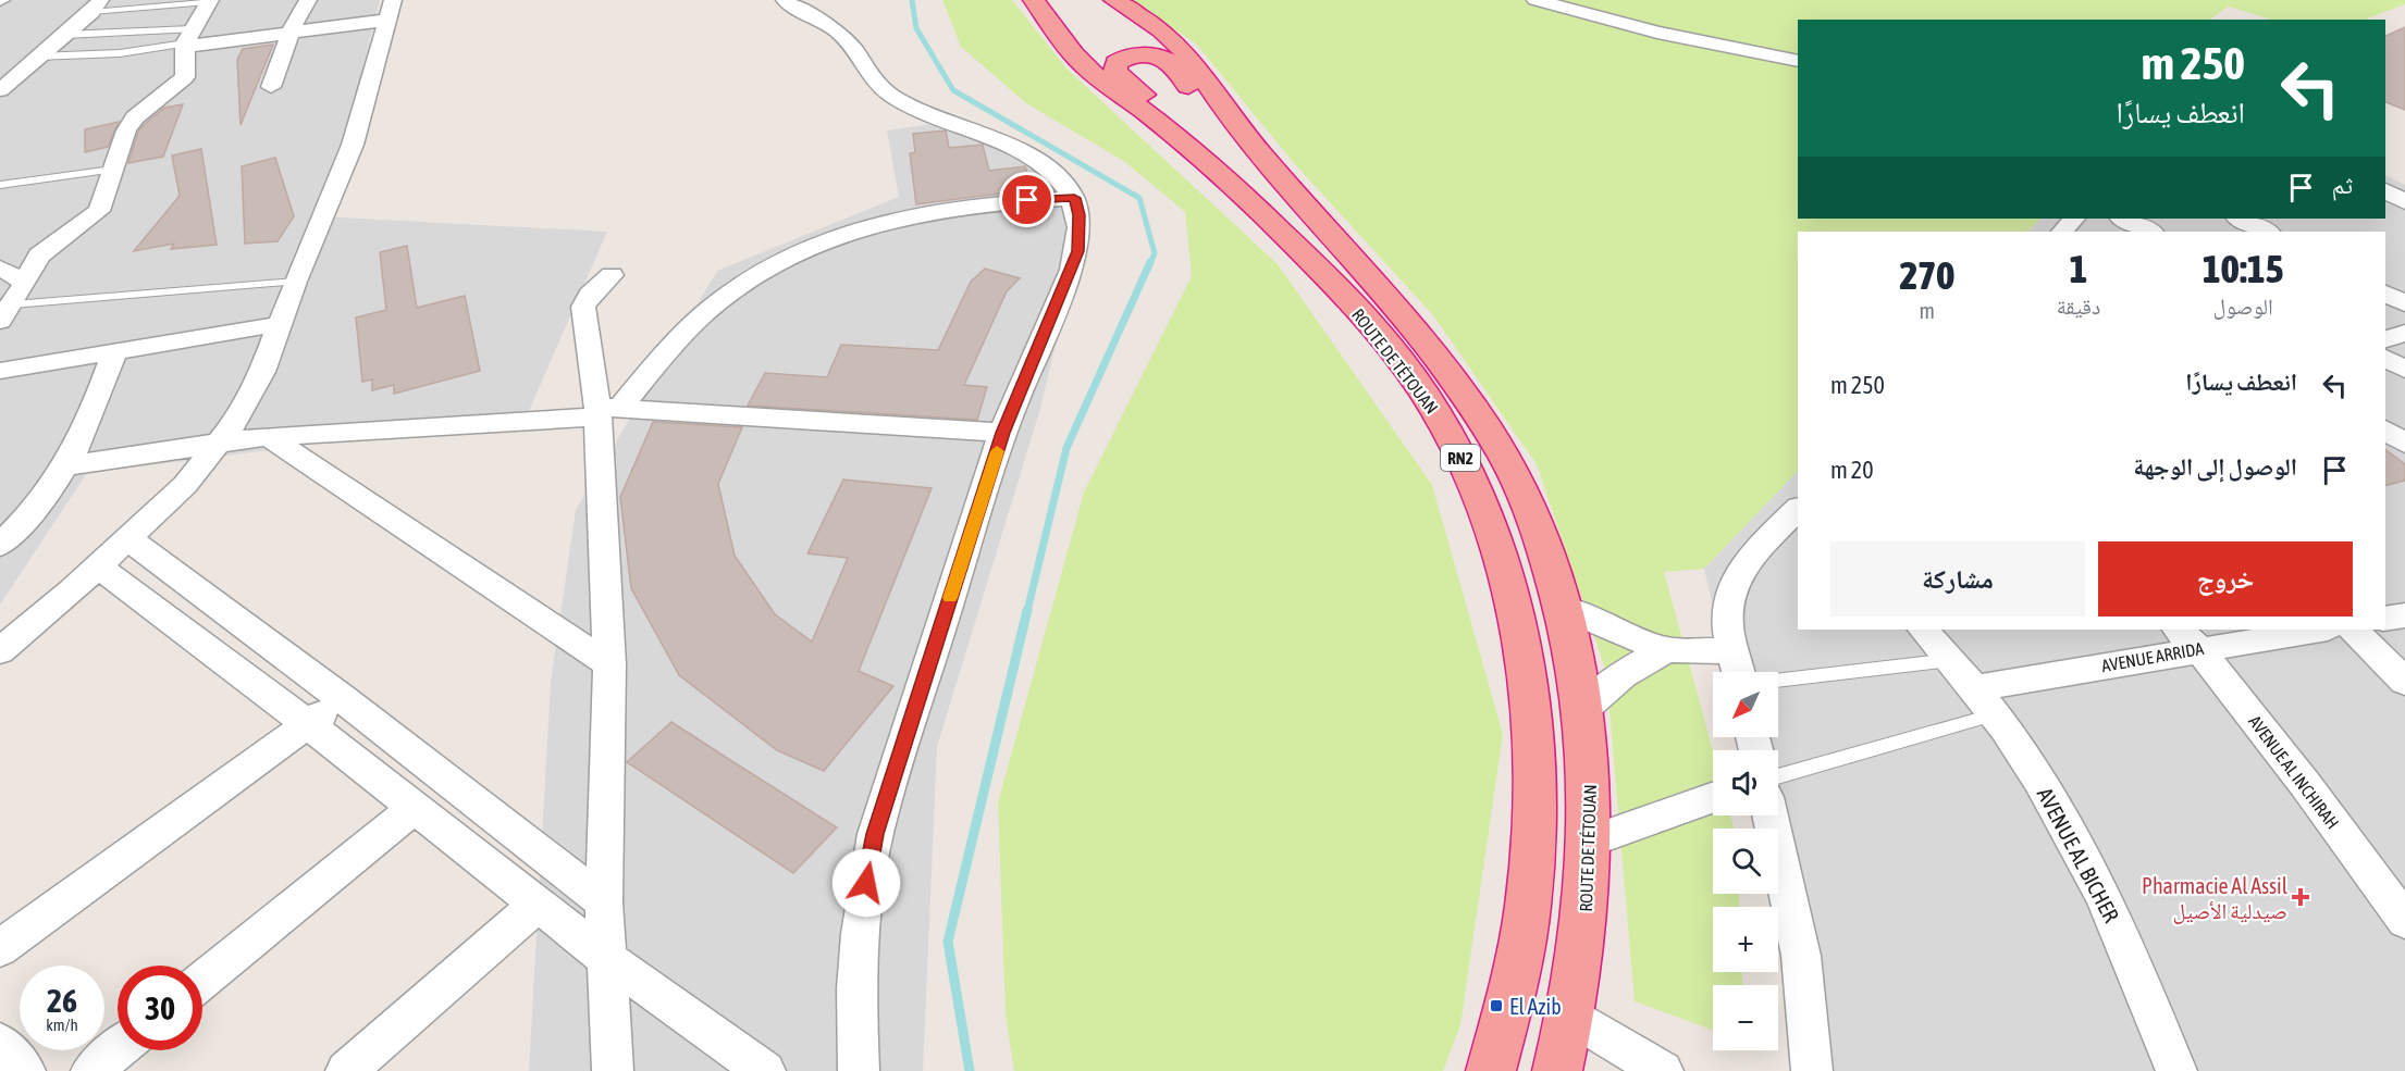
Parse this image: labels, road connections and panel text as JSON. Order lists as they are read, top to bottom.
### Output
{
  "streets": {
    "highway": ["ROUTE DE TÉTOUAN", "RN2"],
    "street": ["AVENUE ARRIDA", "AVENUE AL INCHIRAH", "AVENUE AL BICHER"]
  },
  "crossings": [
    ["AVENUE ARRIDA", "AVENUE AL INCHIRAH"],
    ["AVENUE ARRIDA", "AVENUE AL BICHER"]
  ],
  "places": {
    "health": ["Pharmacie Al Assil صيدلية الأصيل"],
    "transit": ["El Azib"]
  },
  "north": "bottom left",
  "page": {
    "turn": ["250 m", "انعطف يسارًا"],
    "then": "ثم",
    "eta": [
      "10:15",
      "الوصول",
      "1",
      "دقيقة",
      "270",
      "m"
    ],
    "list": [
      {
        "name": "انعطف يسارًا",
        "value": "250 m"
      },
      {
        "name": "الوصول إلى الوجهة",
        "value": "20 m"
      }
    ],
    "buttons": ["خروج", "مشاركة"],
    "map_buttons": ["+", "−"],
    "speed": "26 km/h",
    "limit": "30"
  }
}
